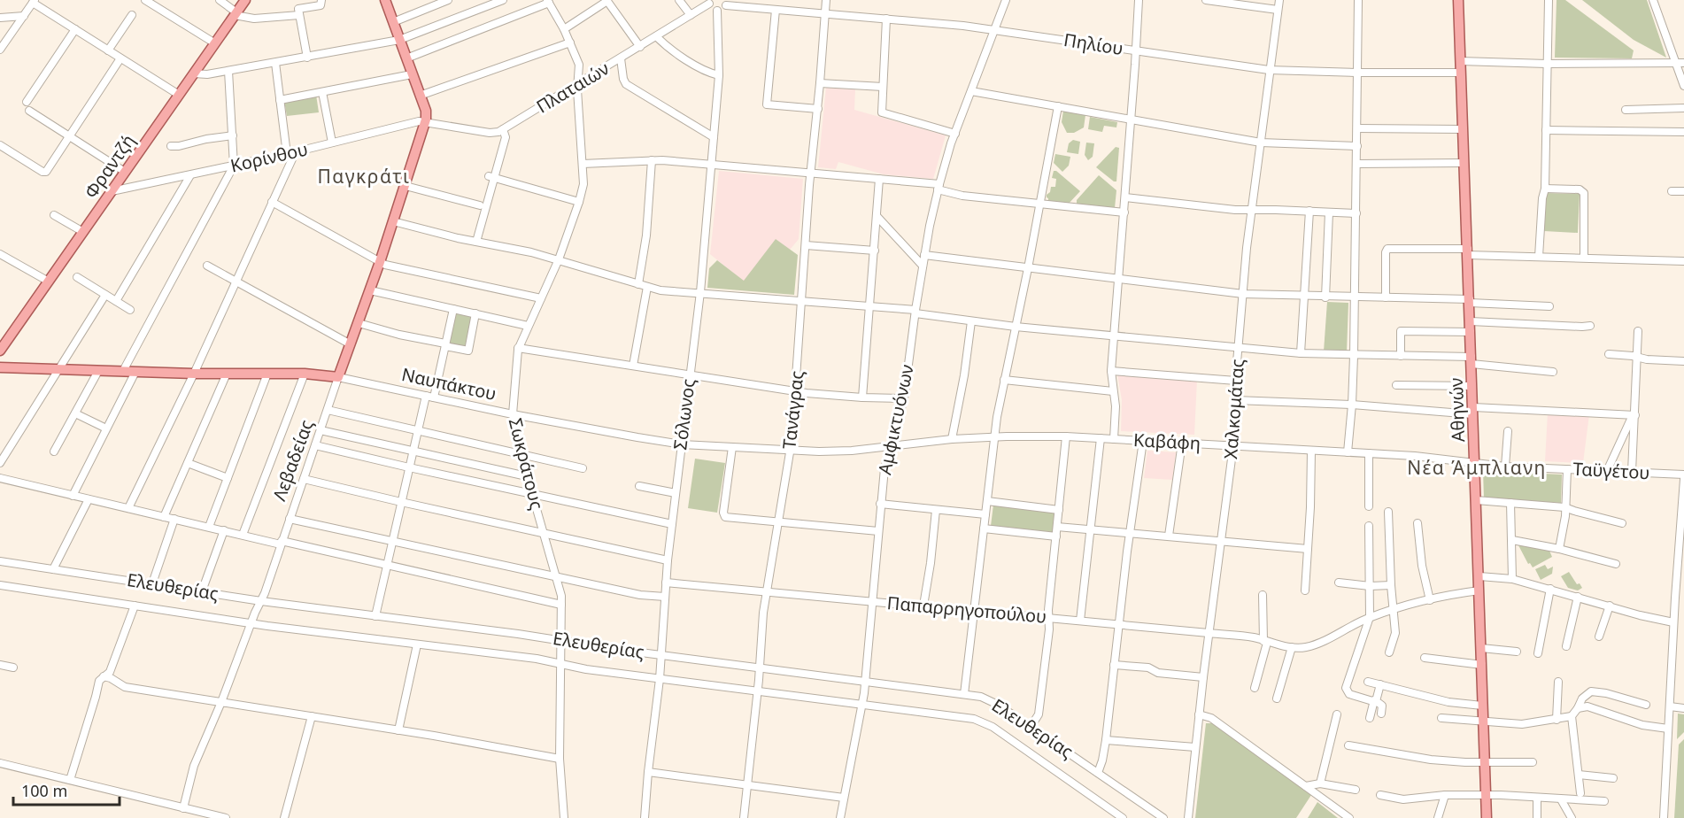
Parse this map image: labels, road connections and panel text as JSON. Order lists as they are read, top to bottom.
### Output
{
  "streets": {
    "main road": [
      "Φραντζή",
      "Ναυπάκτου",
      "Αθηνών",
      "Λεβαδείας"
    ],
    "street": [
      "Πηλίου",
      "Πλαταιών",
      "Κορίνθου",
      "Χαλκομάτας",
      "Τανάγρας",
      "Σόλωνος",
      "Αμφικτυόνων",
      "Καβάφη",
      "Σωκράτους",
      "Ταϋγέτου",
      "Ελευθερίας",
      "Παπαρρηγοπούλου"
    ]
  },
  "crossings": [
    ["Πηλίου", "Χαλκομάτας"],
    ["Πηλίου", "Τανάγρας"],
    ["Πηλίου", "Αθηνών"],
    ["Πηλίου", "Αμφικτυόνων"],
    ["Πλαταιών", "Κορίνθου"],
    ["Πλαταιών", "Λεβαδείας"],
    ["Πλαταιών", "Σωκράτους"],
    ["Κορίνθου", "Φραντζή"],
    ["Κορίνθου", "Λεβαδείας"],
    ["Ναυπάκτου", "Τανάγρας"],
    ["Ναυπάκτου", "Σόλωνος"],
    ["Ναυπάκτου", "Αμφικτυόνων"],
    ["Ναυπάκτου", "Καβάφη"],
    ["Ναυπάκτου", "Λεβαδείας"],
    ["Ναυπάκτου", "Σωκράτους"],
    ["Χαλκομάτας", "Καβάφη"],
    ["Χαλκομάτας", "Παπαρρηγοπούλου"],
    ["Τανάγρας", "Ελευθερίας"],
    ["Τανάγρας", "Παπαρρηγοπούλου"],
    ["Αθηνών", "Καβάφη"],
    ["Αθηνών", "Ταϋγέτου"],
    ["Αθηνών", "Παπαρρηγοπούλου"],
    ["Σόλωνος", "Ελευθερίας"],
    ["Σόλωνος", "Παπαρρηγοπούλου"],
    ["Αμφικτυόνων", "Καβάφη"],
    ["Αμφικτυόνων", "Ελευθερίας"],
    ["Αμφικτυόνων", "Παπαρρηγοπούλου"],
    ["Καβάφη", "Ταϋγέτου"],
    ["Λεβαδείας", "Ελευθερίας"],
    ["Σωκράτους", "Ελευθερίας"]
  ],
  "districts": ["Παγκράτι", "Νέα Άμπλιανη"],
  "scale_bar": "100 m"
}
